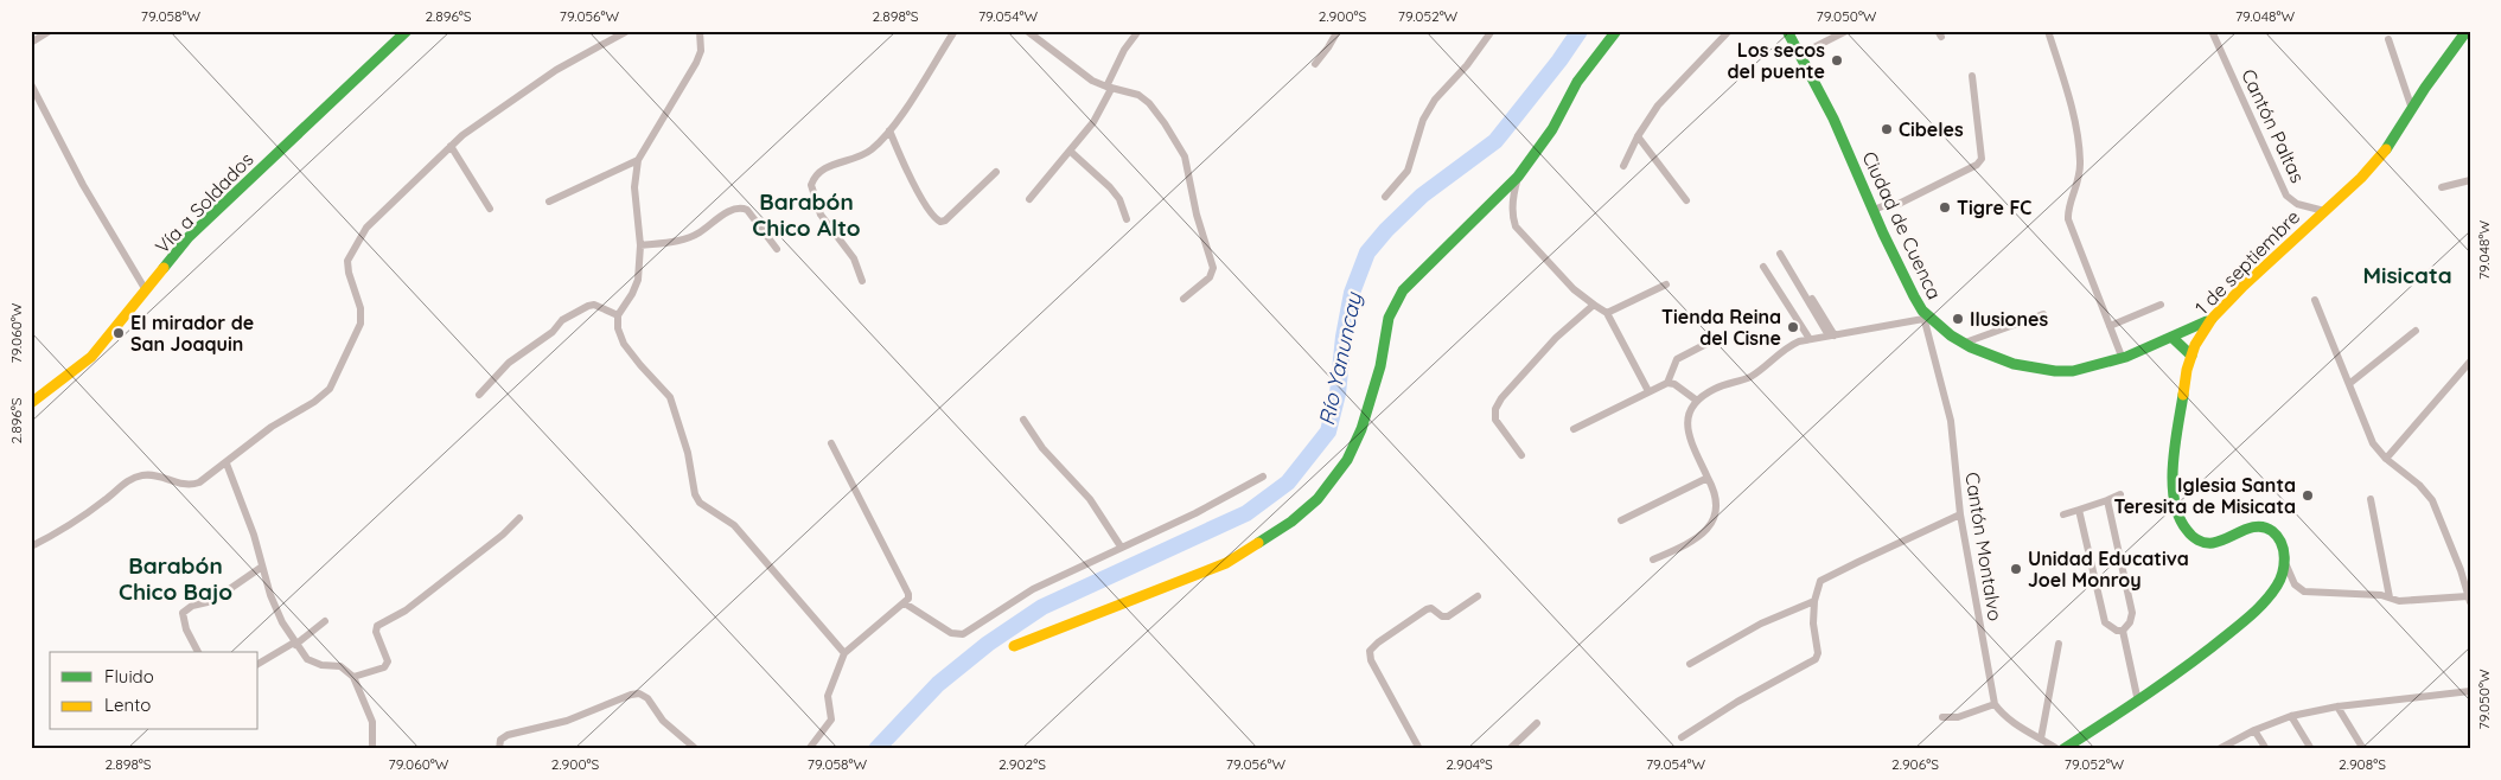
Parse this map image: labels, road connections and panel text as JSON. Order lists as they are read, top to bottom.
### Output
{
  "streets": {
    "street": [
      "Cantón Paltas",
      "Vía a Soldados",
      "Ciudad de Cuenca",
      "1 de septiembre",
      "Cantón Montalvo"
    ]
  },
  "crossings": [
    ["Cantón Paltas", "1 de septiembre"],
    ["Ciudad de Cuenca", "1 de septiembre"],
    ["Ciudad de Cuenca", "Cantón Montalvo"]
  ],
  "districts": ["Barabón Chico Alto", "Misicata", "Barabón Chico Bajo"],
  "water": ["Río Yanuncay"],
  "places": [
    "Los secos del puente",
    "Cibeles",
    "Tigre FC",
    "Ilusiones",
    "Tienda Reina del Cisne",
    "El mirador de San Joaquin",
    "Iglesia Santa Teresita de Misicata",
    "Unidad Educativa Joel Monroy"
  ],
  "legend": ["Fluido", "Lento"],
  "coordinates": [
    "79.058°W",
    "2.896°S",
    "79.056°W",
    "2.898°S",
    "79.054°W",
    "2.900°S",
    "79.052°W",
    "79.050°W",
    "79.048°W",
    "79.060°W",
    "2.902°S",
    "2.904°S",
    "2.906°S",
    "2.908°S"
  ]
}
